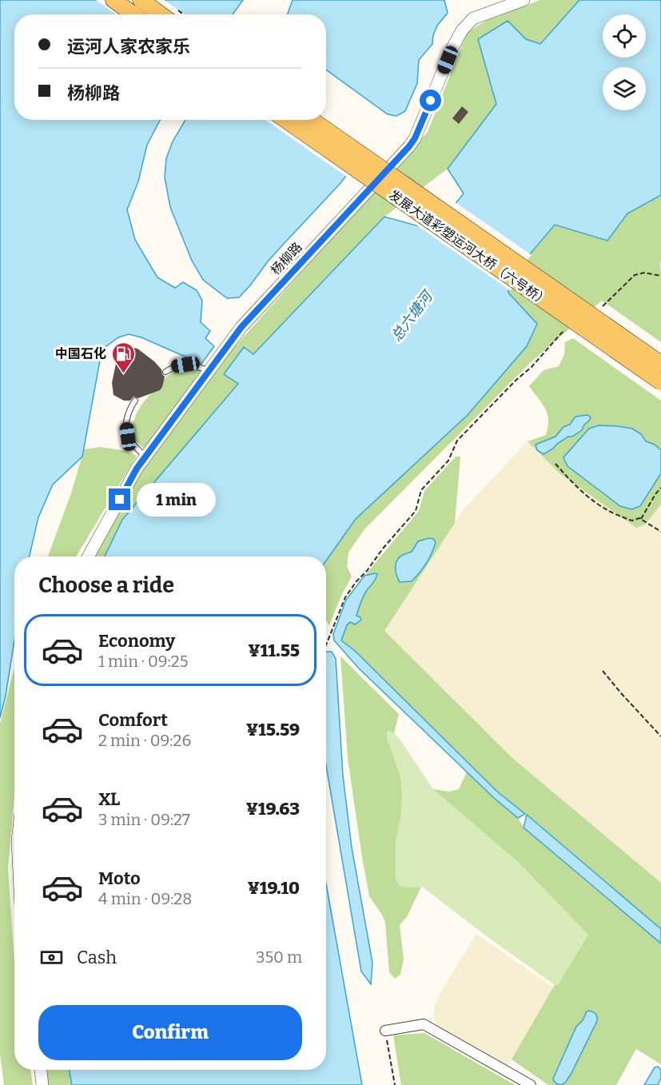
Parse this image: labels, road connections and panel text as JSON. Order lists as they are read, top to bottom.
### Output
{
  "streets": {
    "main road": ["发展大道彩塑运河大桥（六号桥）"],
    "street": ["杨柳路"]
  },
  "water": ["总六塘河"],
  "places": {
    "fuel station": ["中国石化"]
  },
  "page": {
    "banner": ["运河人家农家乐", "杨柳路"],
    "bubble": "1 min",
    "heading": "Choose a ride",
    "list": [
      {
        "name": "Economy",
        "note": "1 min · 09:25",
        "value": "¥11.55"
      },
      {
        "name": "Comfort",
        "note": "2 min · 09:26",
        "value": "¥15.59"
      },
      {
        "name": "XL",
        "note": "3 min · 09:27",
        "value": "¥19.63"
      },
      {
        "name": "Moto",
        "note": "4 min · 09:28",
        "value": "¥19.10"
      }
    ],
    "pay": ["Cash", "350 m"],
    "buttons": "Confirm"
  }
}
